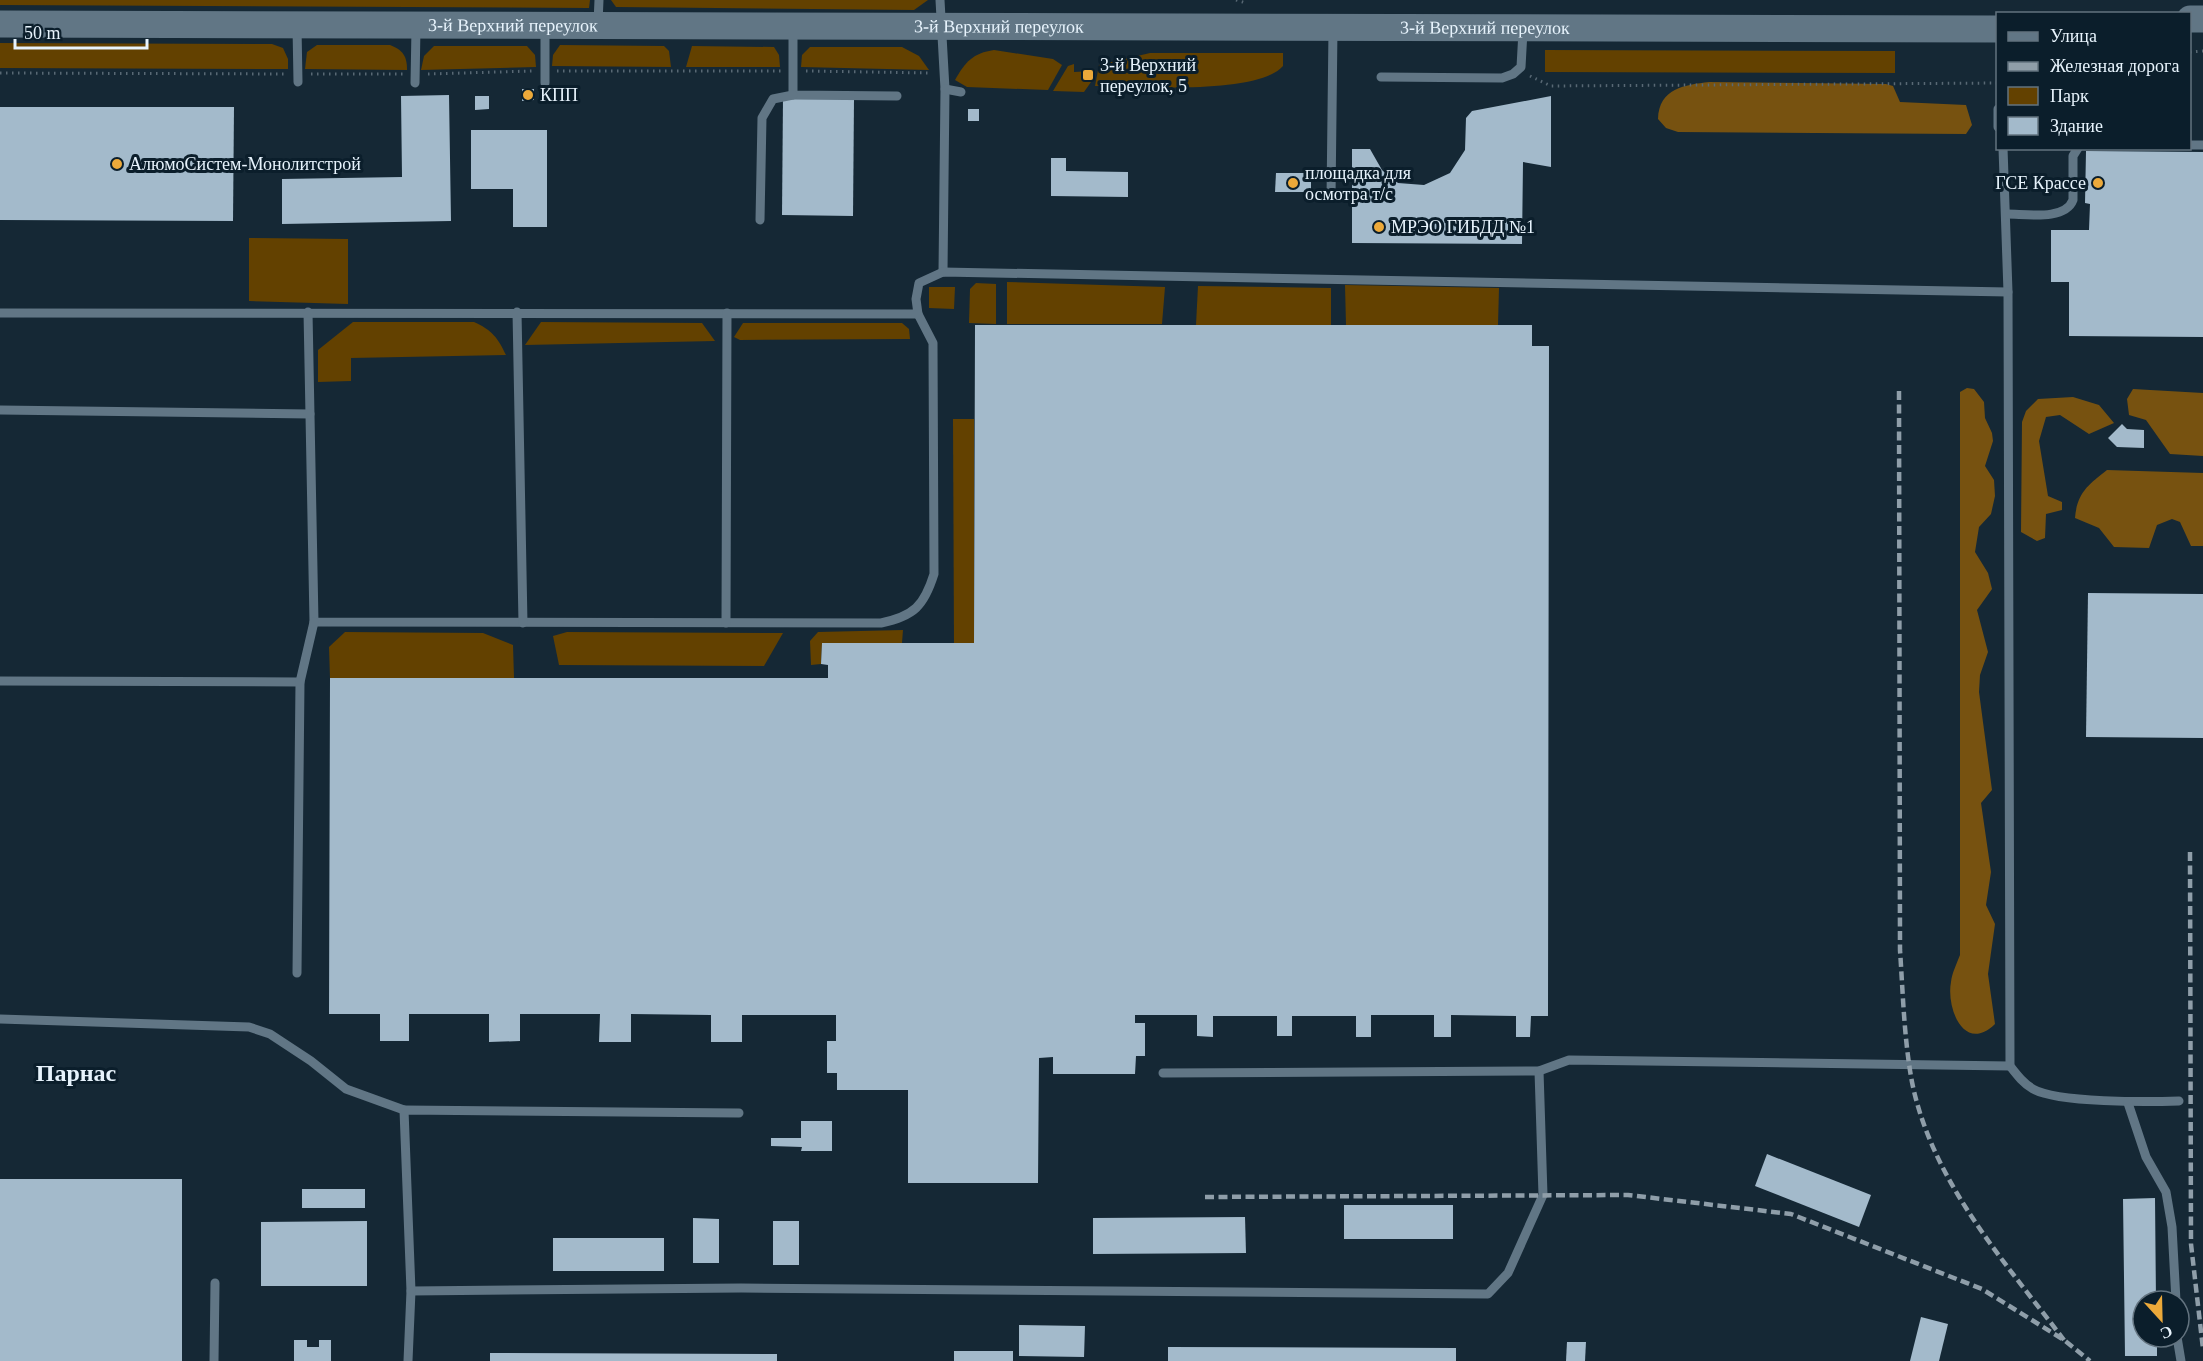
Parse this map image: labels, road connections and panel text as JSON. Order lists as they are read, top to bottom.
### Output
{
  "streets": {
    "street": ["3-й Верхний переулок"]
  },
  "districts": ["Парнас"],
  "places": {
    "transit": ["3-й Верхний переулок, 5"],
    "other": [
      "КПП",
      "АлюмоСистем-Монолитстрой",
      "площадка для осмотра т/с",
      "ГСЕ Крассе",
      "МРЭО ГИБДД №1"
    ]
  },
  "legend": [
    "Улица",
    "Железная дорога",
    "Парк",
    "Здание"
  ],
  "scale_bar": "50 m",
  "north": "bottom"
}
